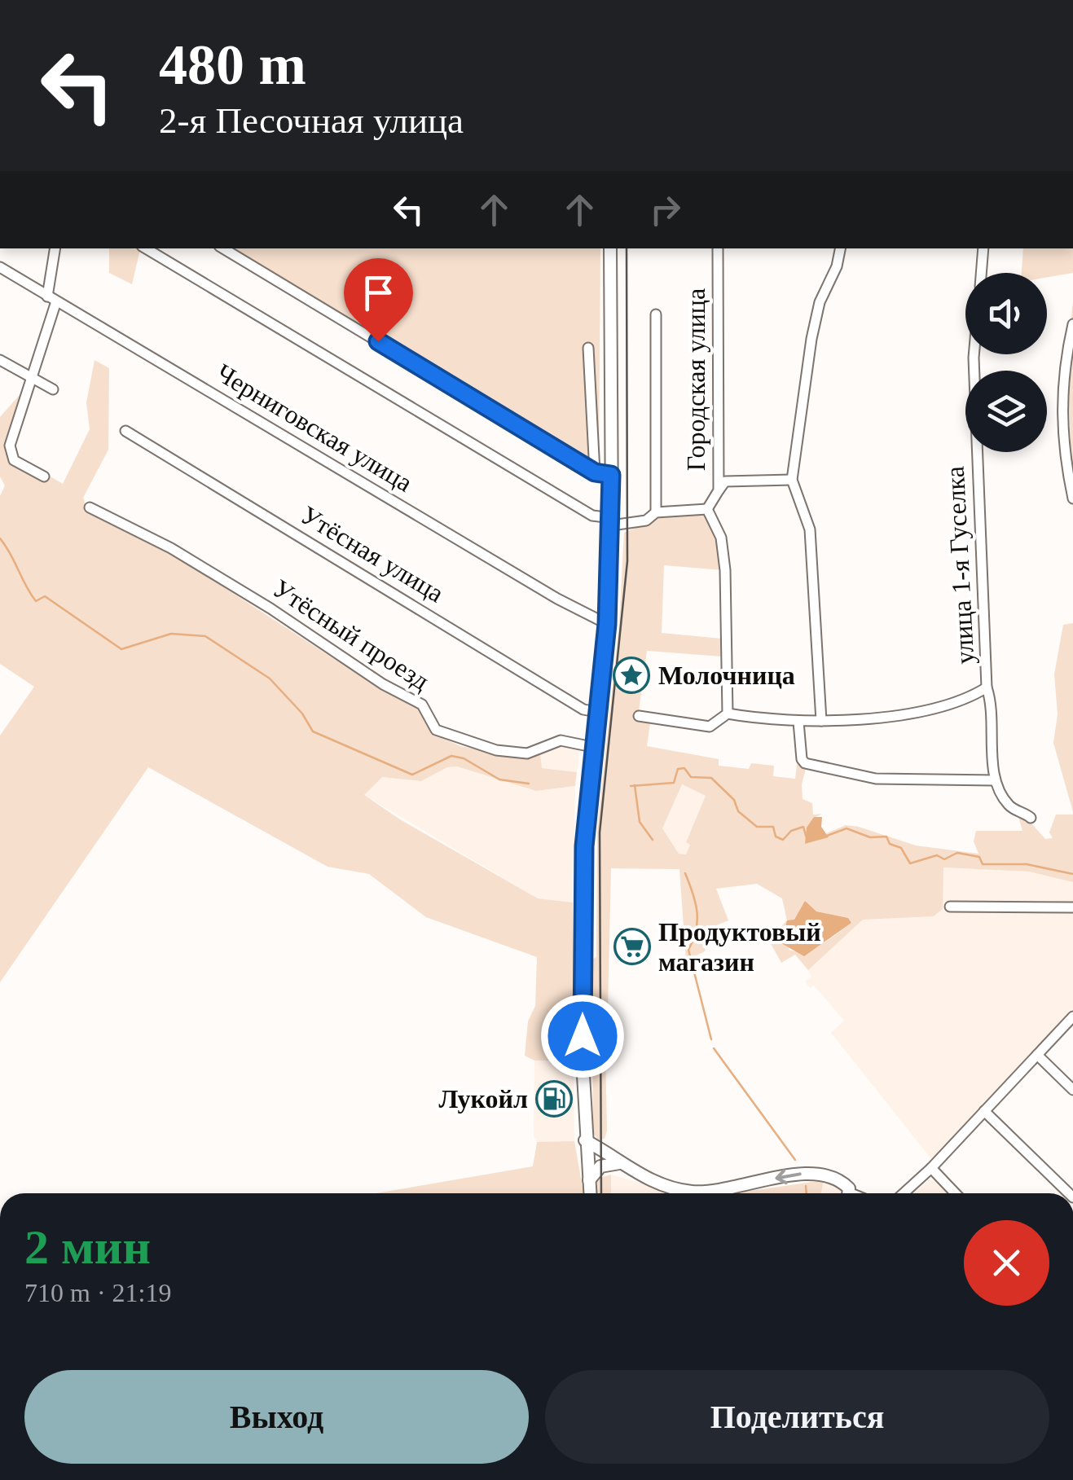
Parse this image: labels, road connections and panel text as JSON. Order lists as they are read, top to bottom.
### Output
{
  "streets": {
    "street": [
      "Городская улица",
      "Черниговская улица",
      "Утёсная улица",
      "улица 1-я Гуселка",
      "Утёсный проезд"
    ]
  },
  "places": {
    "place": ["Молочница"],
    "supermarket": ["Продуктовый магазин"],
    "fuel station": ["Лукойл"]
  },
  "page": {
    "turn": ["480 m", "2-я Песочная улица"],
    "heading": ["2 мин", "710 m · 21:19"],
    "buttons": ["Выход", "Поделиться"]
  }
}
